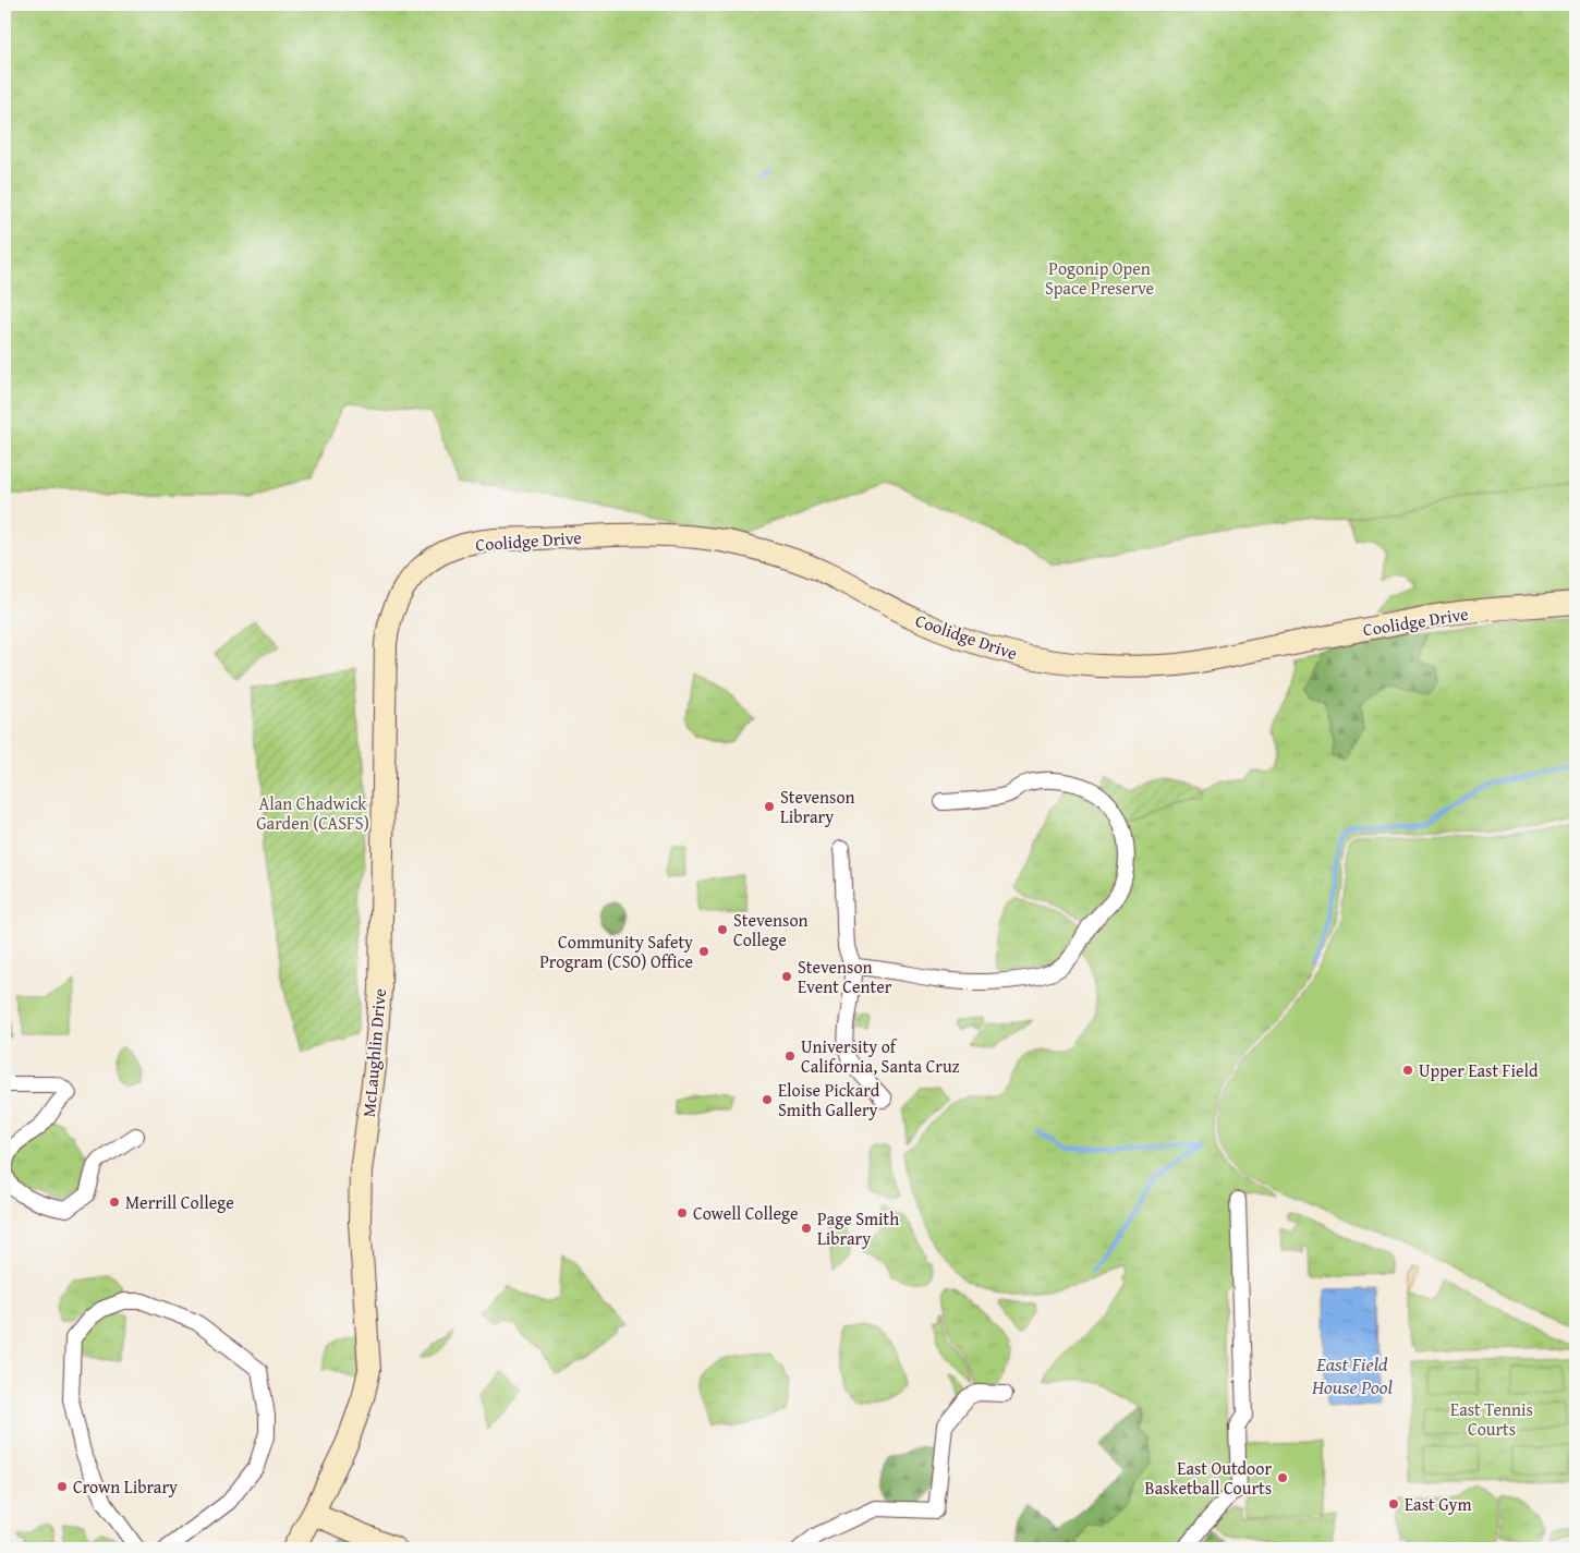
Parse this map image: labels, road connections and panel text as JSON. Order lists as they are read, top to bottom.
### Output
{
  "streets": {
    "street": ["Coolidge Drive", "McLaughlin Drive"]
  },
  "crossings": [
    ["Coolidge Drive", "McLaughlin Drive"]
  ],
  "water": ["East Field House Pool"],
  "parks": ["Pogonip Open Space Preserve", "Alan Chadwick Garden (CASFS)", "East Tennis Courts"],
  "places": [
    "Stevenson Library",
    "Stevenson College",
    "Community Safety Program (CSO) Office",
    "Stevenson Event Center",
    "University of California, Santa Cruz",
    "Upper East Field",
    "Eloise Pickard Smith Gallery",
    "Merrill College",
    "Cowell College",
    "Page Smith Library",
    "East Outdoor Basketball Courts",
    "Crown Library",
    "East Gym"
  ]
}
